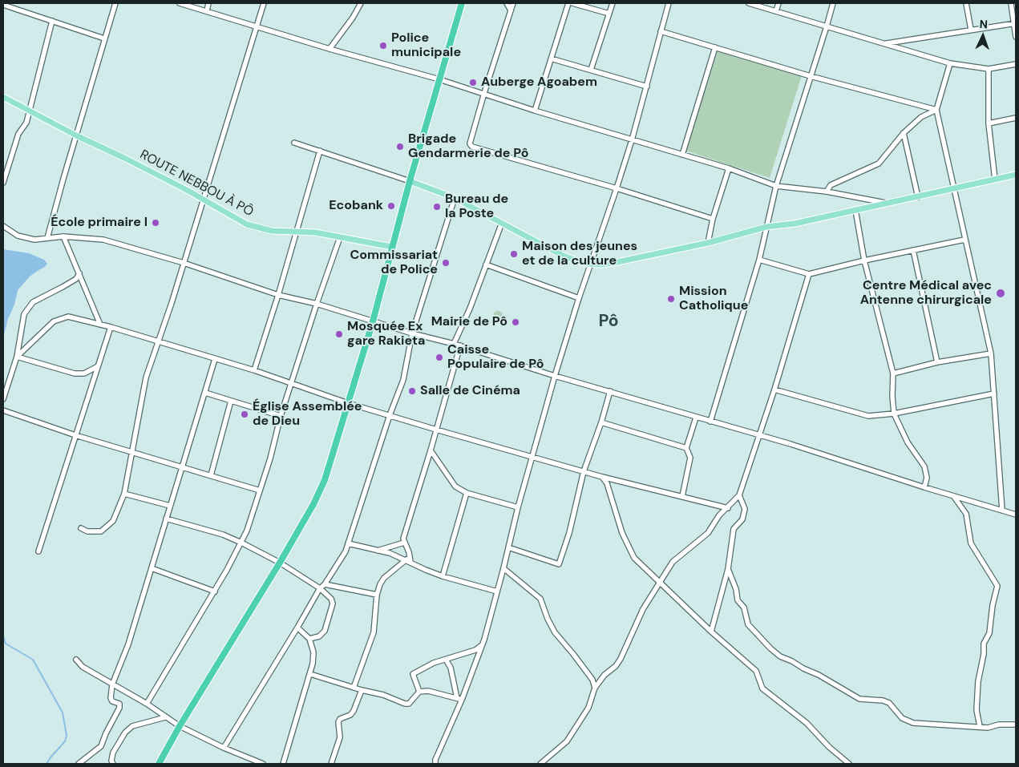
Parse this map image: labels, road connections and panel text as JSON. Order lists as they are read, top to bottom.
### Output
{
  "streets": {
    "main road": ["ROUTE NEBBOU À PÔ"]
  },
  "districts": ["Pô"],
  "places": [
    "Police municipale",
    "Auberge Agoabem",
    "Brigade Gendarmerie de Pô",
    "Ecobank",
    "Bureau de la Poste",
    "École primaire I",
    "Maison des jeunes et de la culture",
    "Commissariat de Police",
    "Centre Médical avec Antenne chirurgicale",
    "Mission Catholique",
    "Mairie de Pô",
    "Mosquée Ex gare Rakieta",
    "Caisse Populaire de Pô",
    "Salle de Cinéma",
    "Église Assemblée de Dieu"
  ],
  "north": "top"
}
